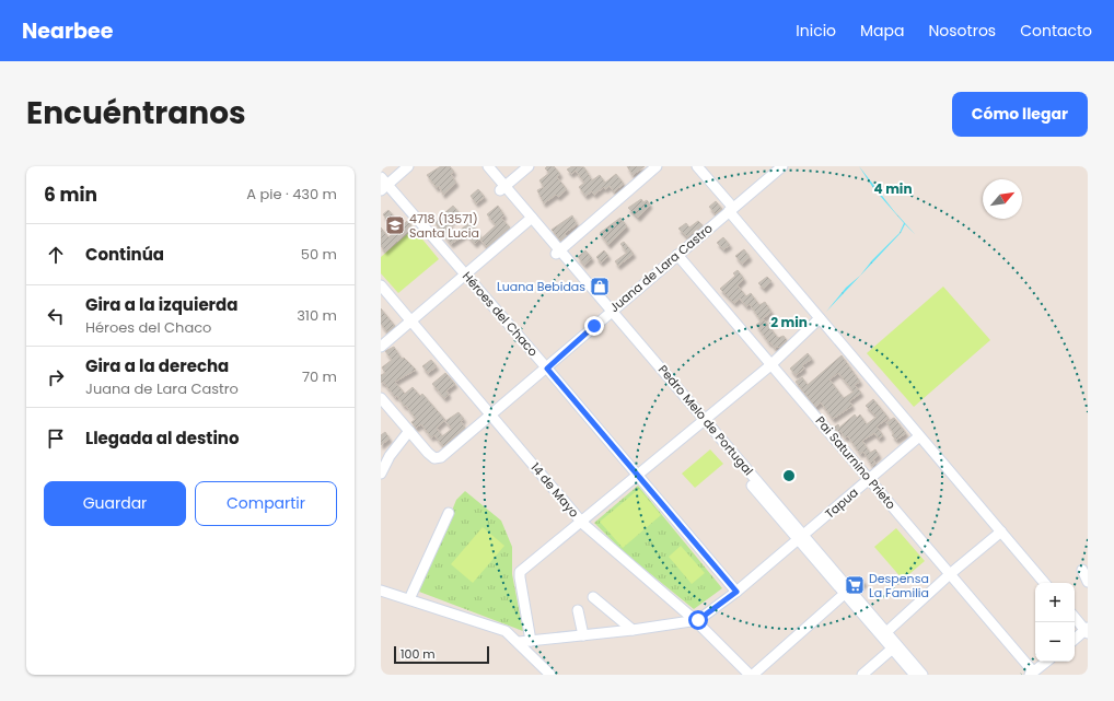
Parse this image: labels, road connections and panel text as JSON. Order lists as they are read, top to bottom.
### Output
{
  "streets": {
    "street": [
      "Juana de Lara Castro",
      "Héroes del Chaco",
      "Pedro Melo de Portugal",
      "Pai Saturnino Prieto",
      "14 de Mayo",
      "Tapua"
    ]
  },
  "crossings": [
    ["Juana de Lara Castro", "Héroes del Chaco"],
    ["Juana de Lara Castro", "Pedro Melo de Portugal"],
    ["Juana de Lara Castro", "Pai Saturnino Prieto"],
    ["Juana de Lara Castro", "14 de Mayo"],
    ["Héroes del Chaco", "Tapua"],
    ["Pedro Melo de Portugal", "Tapua"],
    ["Pai Saturnino Prieto", "Tapua"],
    ["14 de Mayo", "Tapua"]
  ],
  "places": {
    "school or university": ["4718 (13571) Santa Lucia"],
    "shop": ["Luana Bebidas"],
    "supermarket": ["Despensa La Familia"]
  },
  "scale_bar": "100 m",
  "north": "top right",
  "page": {
    "header": "Nearbee",
    "nav": [
      "Inicio",
      "Mapa",
      "Nosotros",
      "Contacto"
    ],
    "title": "Encuéntranos",
    "buttons": [
      "Cómo llegar",
      ["Guardar", "Compartir"]
    ],
    "heading": ["6 min", "A pie · 430 m"],
    "list": [
      ["Continúa", "50 m"],
      ["Gira a la izquierda", "Héroes del Chaco", "310 m"],
      ["Gira a la derecha", "Juana de Lara Castro", "70 m"],
      "Llegada al destino"
    ],
    "map_buttons": ["+", "−"],
    "scale": "100 m"
  },
  "rings": ["4 min", "2 min"]
}
